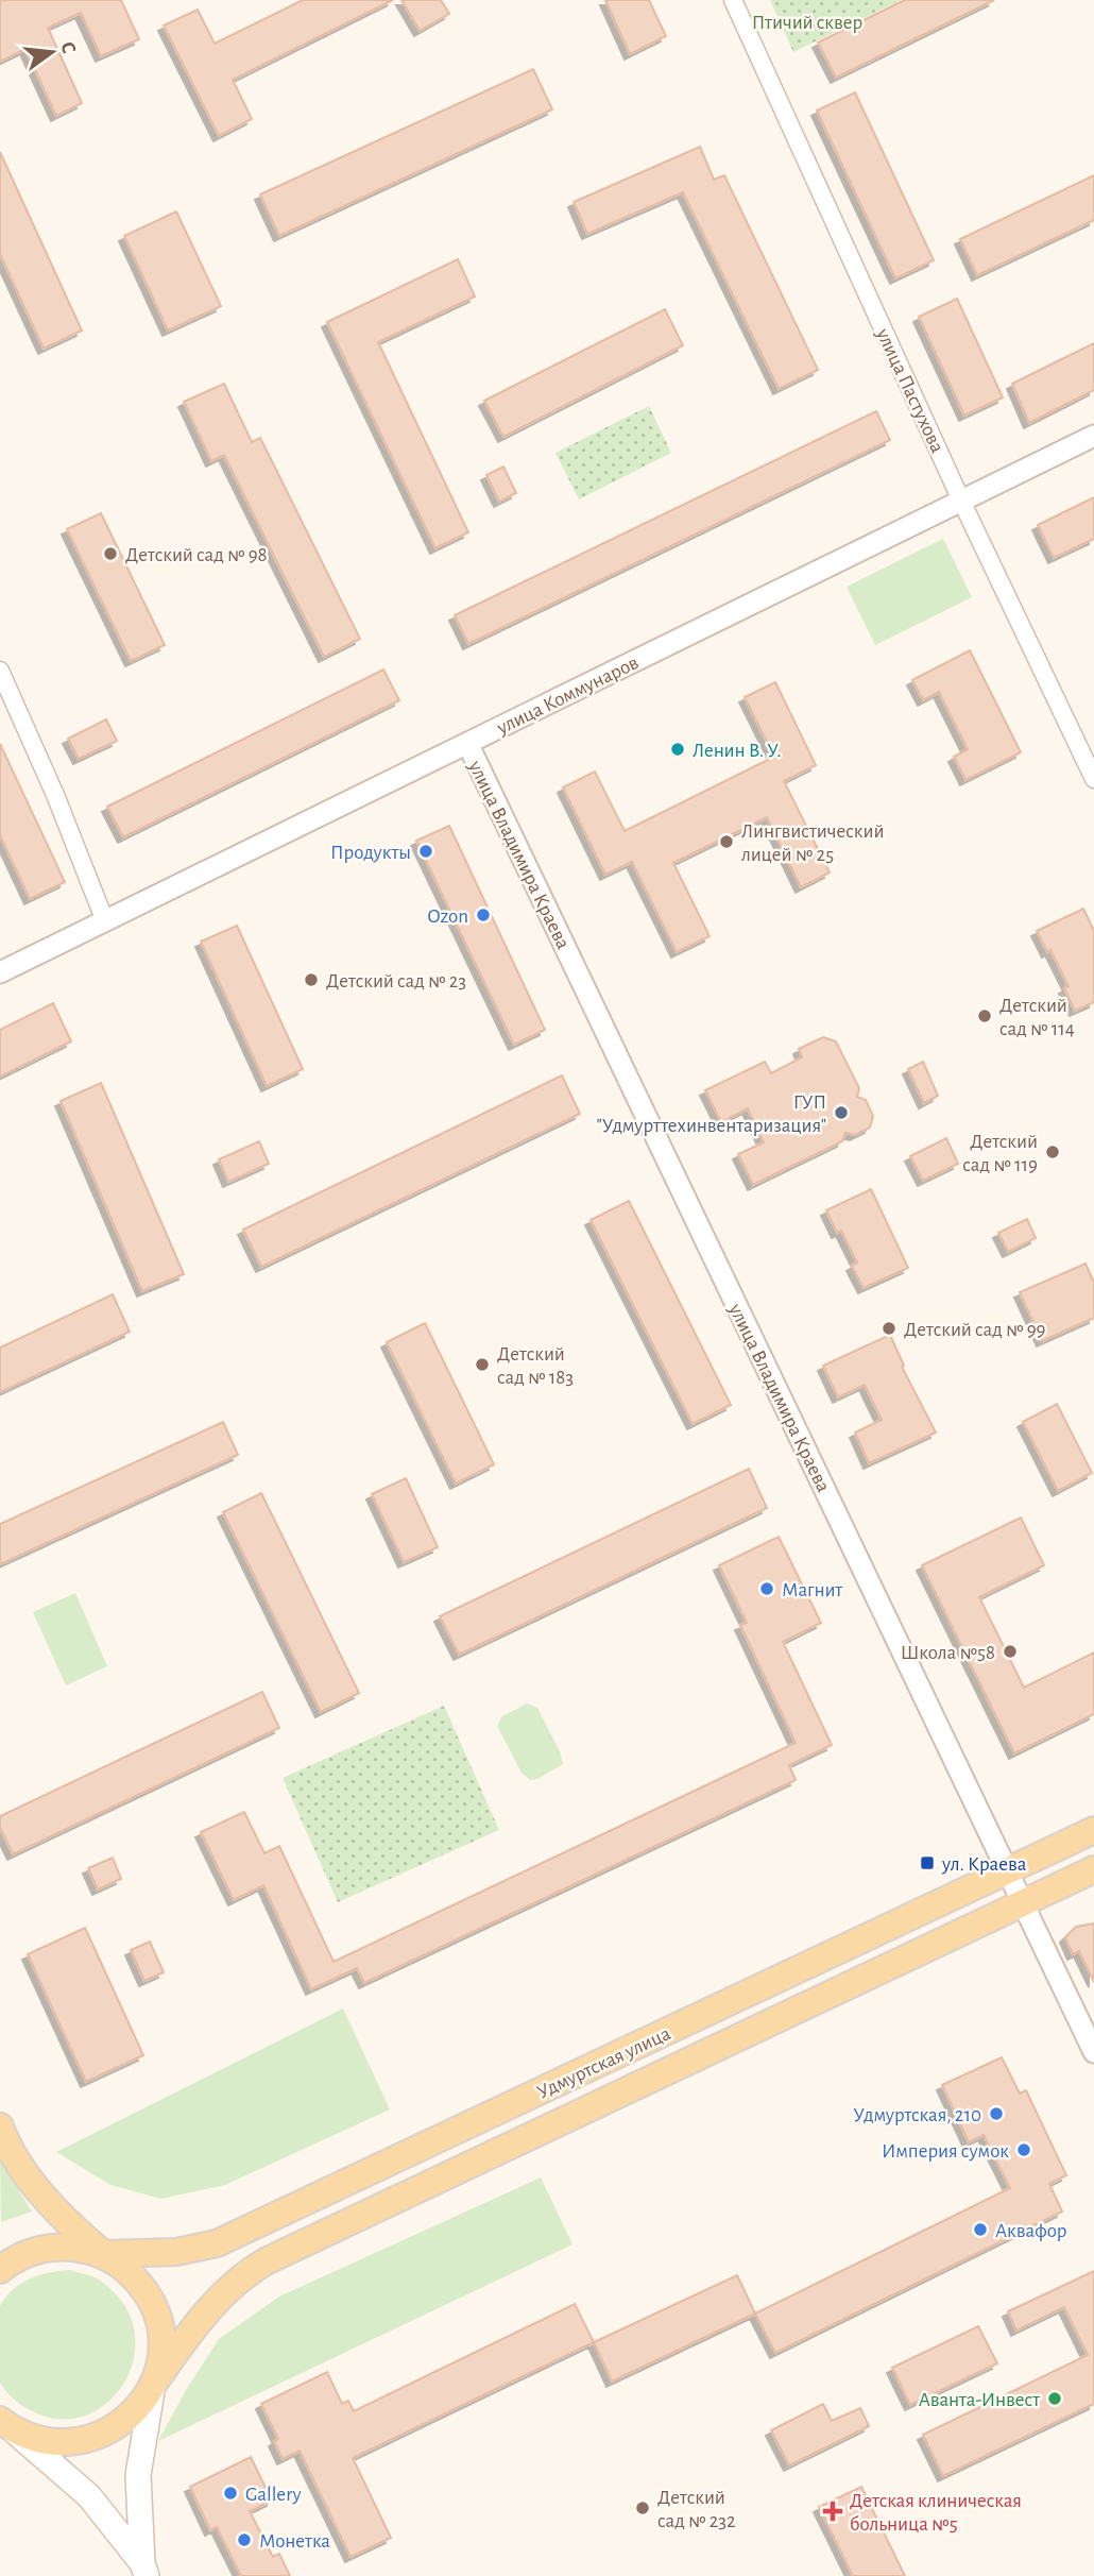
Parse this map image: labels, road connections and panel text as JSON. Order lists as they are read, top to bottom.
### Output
{
  "streets": {
    "main road": ["Удмуртская улица"],
    "street": ["улица Пастухова", "улица Коммунаров", "улица Владимира Краева"]
  },
  "crossings": [
    ["улица Пастухова", "улица Коммунаров"],
    ["улица Коммунаров", "улица Владимира Краева"],
    ["улица Владимира Краева", "Удмуртская улица"]
  ],
  "parks": ["Птичий сквер"],
  "places": {
    "other": [
      "Детский сад № 98",
      "Ленин В. У.",
      "Лингвистический лицей № 25",
      "Продукты",
      "Ozon",
      "Детский сад № 23",
      "Детский сад № 114",
      "ГУП \"Удмурттехинвентаризация\"",
      "Детский сад № 119",
      "Детский сад № 99",
      "Детский сад № 183",
      "Магнит",
      "Школа №58",
      "Удмуртская, 210",
      "Империя сумок",
      "Аквафор",
      "Аванта-Инвест",
      "Gallery",
      "Детский сад № 232",
      "Монетка"
    ],
    "transit": ["ул. Краева"],
    "health": ["Детская клиническая больница №5"]
  },
  "north": "right"
}
